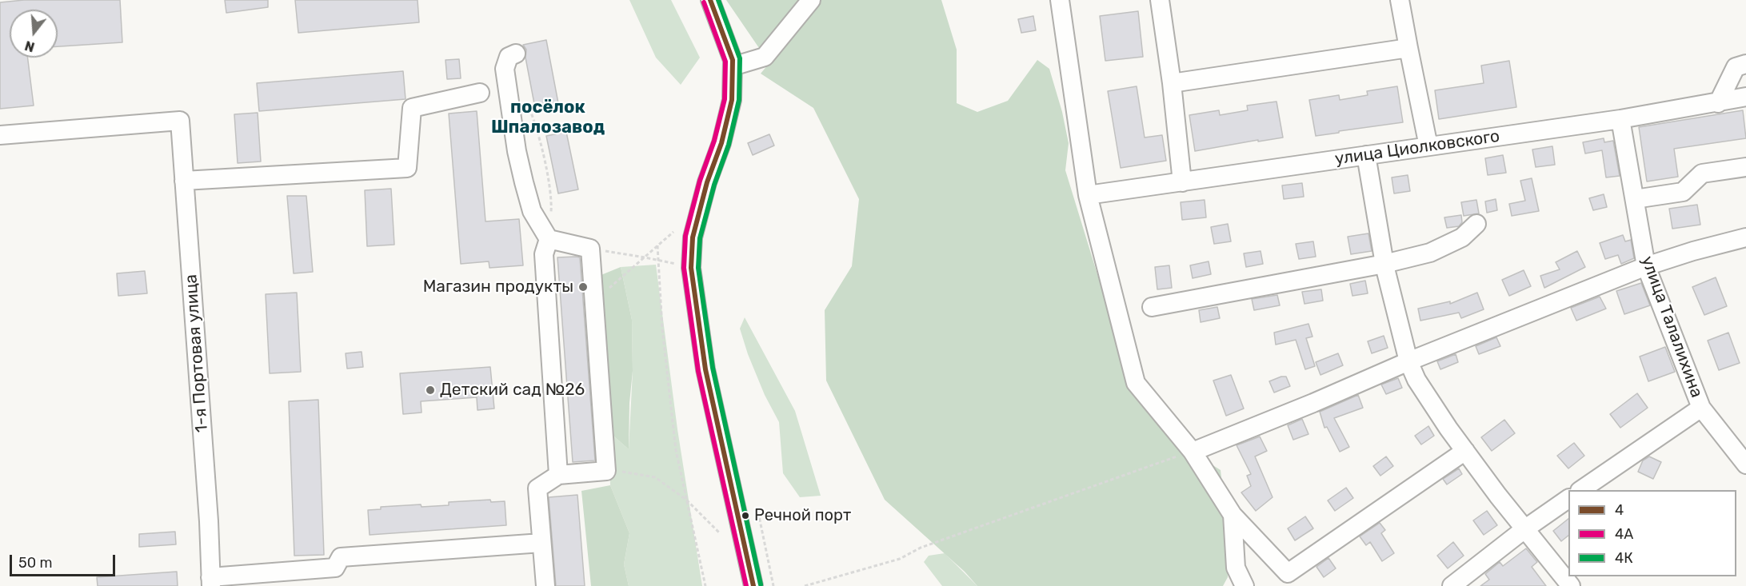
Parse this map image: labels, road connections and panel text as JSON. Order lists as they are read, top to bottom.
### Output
{
  "streets": {
    "street": ["улица Циолковского", "улица Талалихина", "1-я Портовая улица"]
  },
  "crossings": [
    ["улица Циолковского", "улица Талалихина"]
  ],
  "districts": ["посёлок Шпалозавод"],
  "places": ["Магазин продукты", "Детский сад №26", "Речной порт"],
  "lines": ["transit line 4", "transit line 4К", "transit line 4А"],
  "legend": ["4", "4А", "4К"],
  "scale_bar": "50 m",
  "north": "bottom"
}
